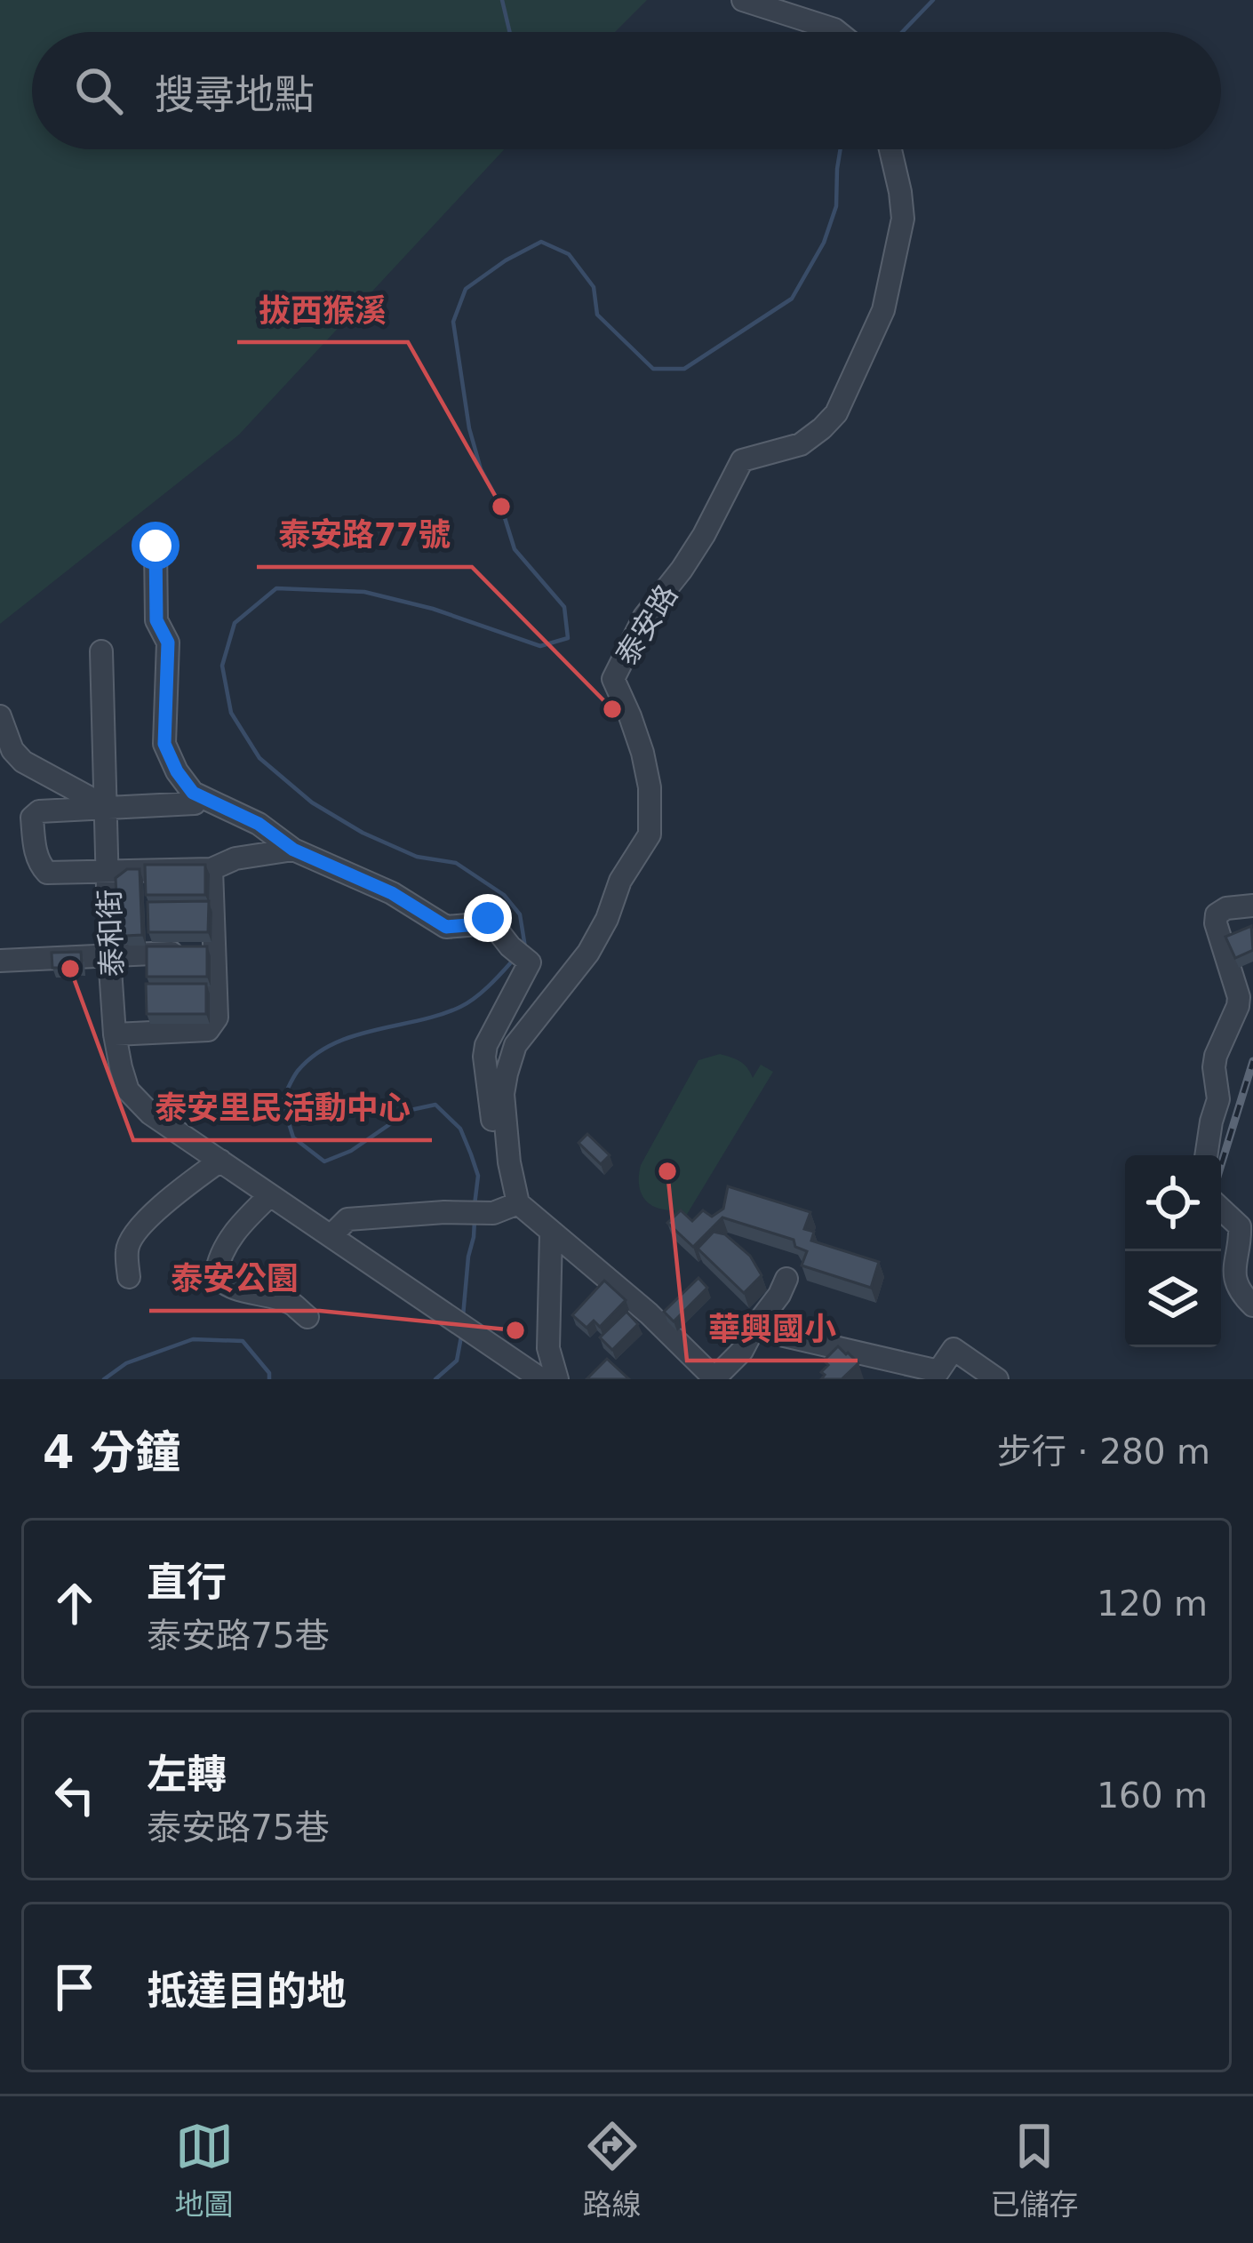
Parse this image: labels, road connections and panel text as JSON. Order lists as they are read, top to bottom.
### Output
{
  "streets": {
    "street": ["泰安路", "泰和街"]
  },
  "places": [
    "拔西猴溪",
    "泰安路77號",
    "泰安里民活動中心",
    "華興國小",
    "泰安公園"
  ],
  "page": {
    "search": "搜尋地點",
    "heading": ["4 分鐘", "步行 · 280 m"],
    "list": [
      ["直行", "泰安路75巷", "120 m"],
      ["左轉", "泰安路75巷", "160 m"],
      "抵達目的地"
    ],
    "nav": ["地圖", "路線", "已儲存"]
  }
}
